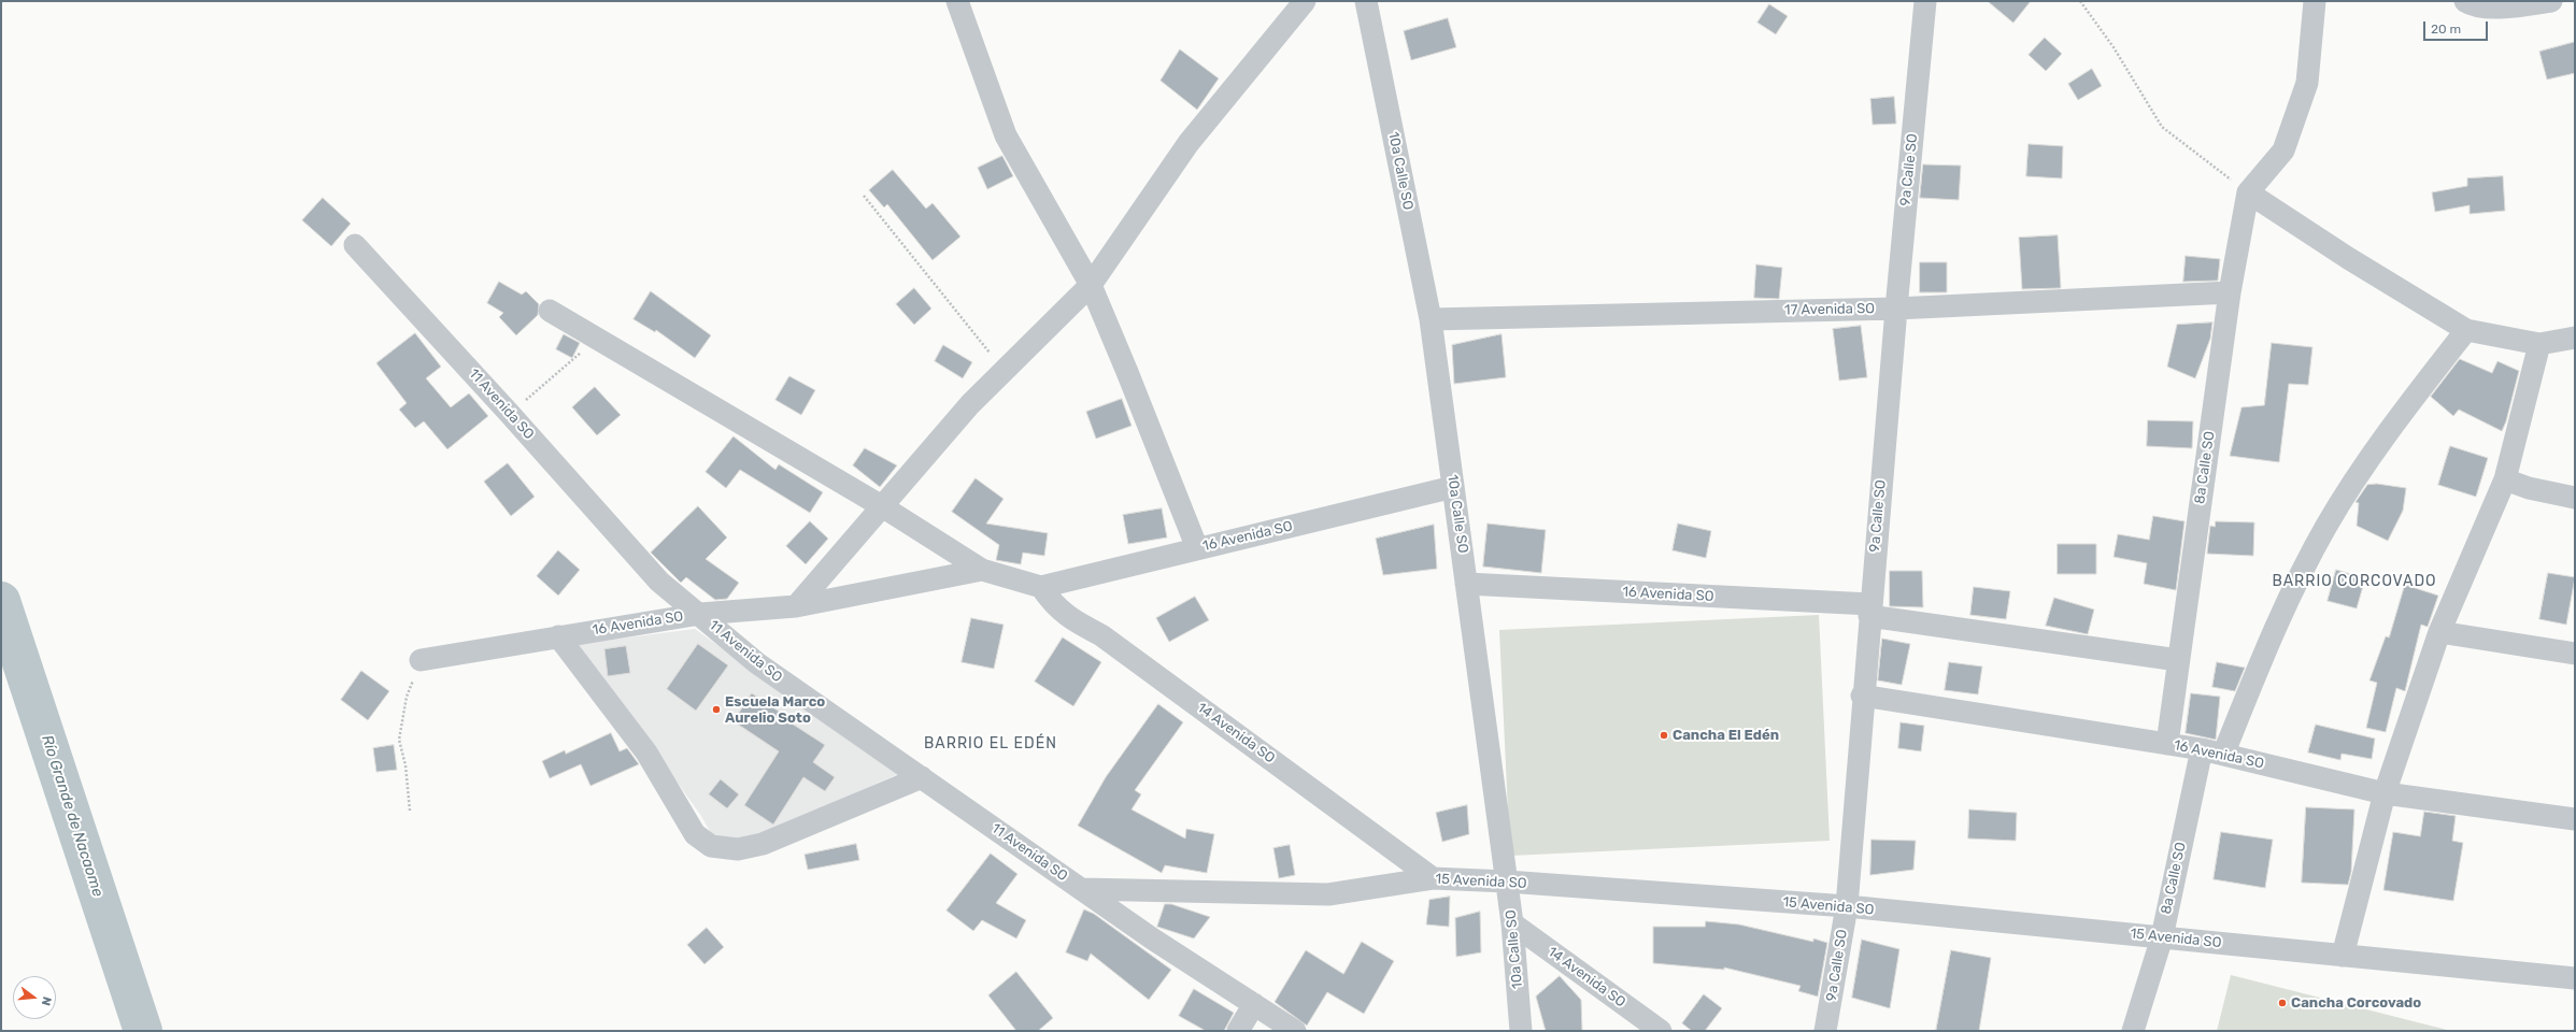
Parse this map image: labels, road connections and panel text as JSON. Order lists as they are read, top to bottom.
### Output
{
  "streets": {
    "street": [
      "9a Calle SO",
      "10a Calle SO",
      "17 Avenida SO",
      "11 Avenida SO",
      "8a Calle SO",
      "16 Avenida SO",
      "14 Avenida SO",
      "15 Avenida SO"
    ]
  },
  "crossings": [
    ["9a Calle SO", "17 Avenida SO"],
    ["9a Calle SO", "16 Avenida SO"],
    ["9a Calle SO", "15 Avenida SO"],
    ["10a Calle SO", "17 Avenida SO"],
    ["10a Calle SO", "16 Avenida SO"],
    ["10a Calle SO", "14 Avenida SO"],
    ["10a Calle SO", "15 Avenida SO"],
    ["17 Avenida SO", "8a Calle SO"],
    ["11 Avenida SO", "16 Avenida SO"],
    ["11 Avenida SO", "15 Avenida SO"],
    ["8a Calle SO", "16 Avenida SO"],
    ["8a Calle SO", "15 Avenida SO"],
    ["16 Avenida SO", "14 Avenida SO"],
    ["14 Avenida SO", "15 Avenida SO"]
  ],
  "districts": ["BARRIO CORCOVADO", "BARRIO EL EDÉN"],
  "water": ["Río Grande de Nacaome"],
  "places": ["Escuela Marco Aurelio Soto", "Cancha El Edén", "Cancha Corcovado"],
  "scale_bar": "20 m",
  "north": "right"
}
